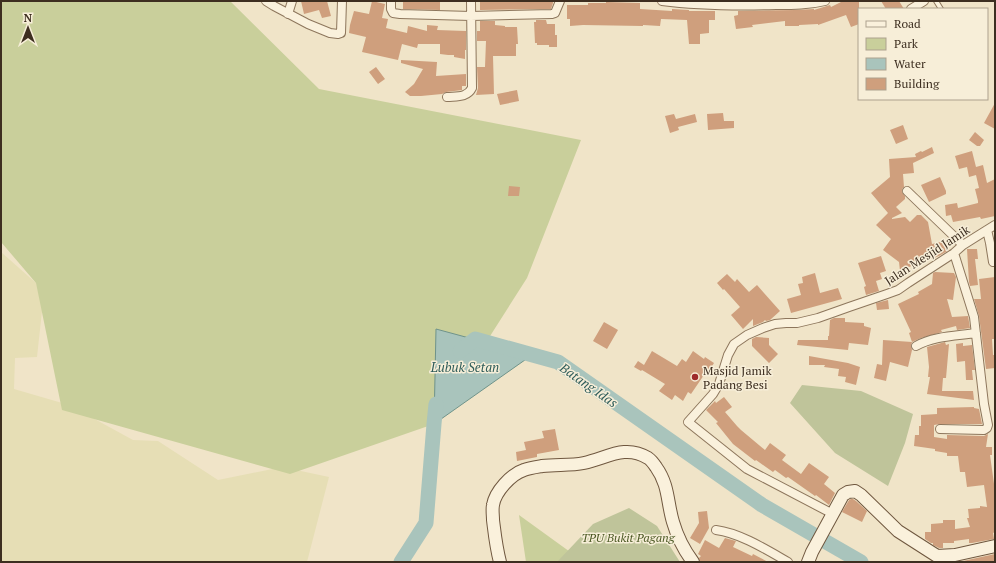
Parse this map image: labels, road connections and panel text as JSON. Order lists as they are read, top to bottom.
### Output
{
  "streets": {
    "street": ["Jalan Mesjid Jamik"]
  },
  "water": ["Lubuk Setan", "Batang Idas"],
  "parks": ["TPU Bukit Pagang"],
  "places": ["Masjid Jamik Padang Besi"],
  "legend": [
    "Road",
    "Park",
    "Water",
    "Building"
  ],
  "north": "top"
}
